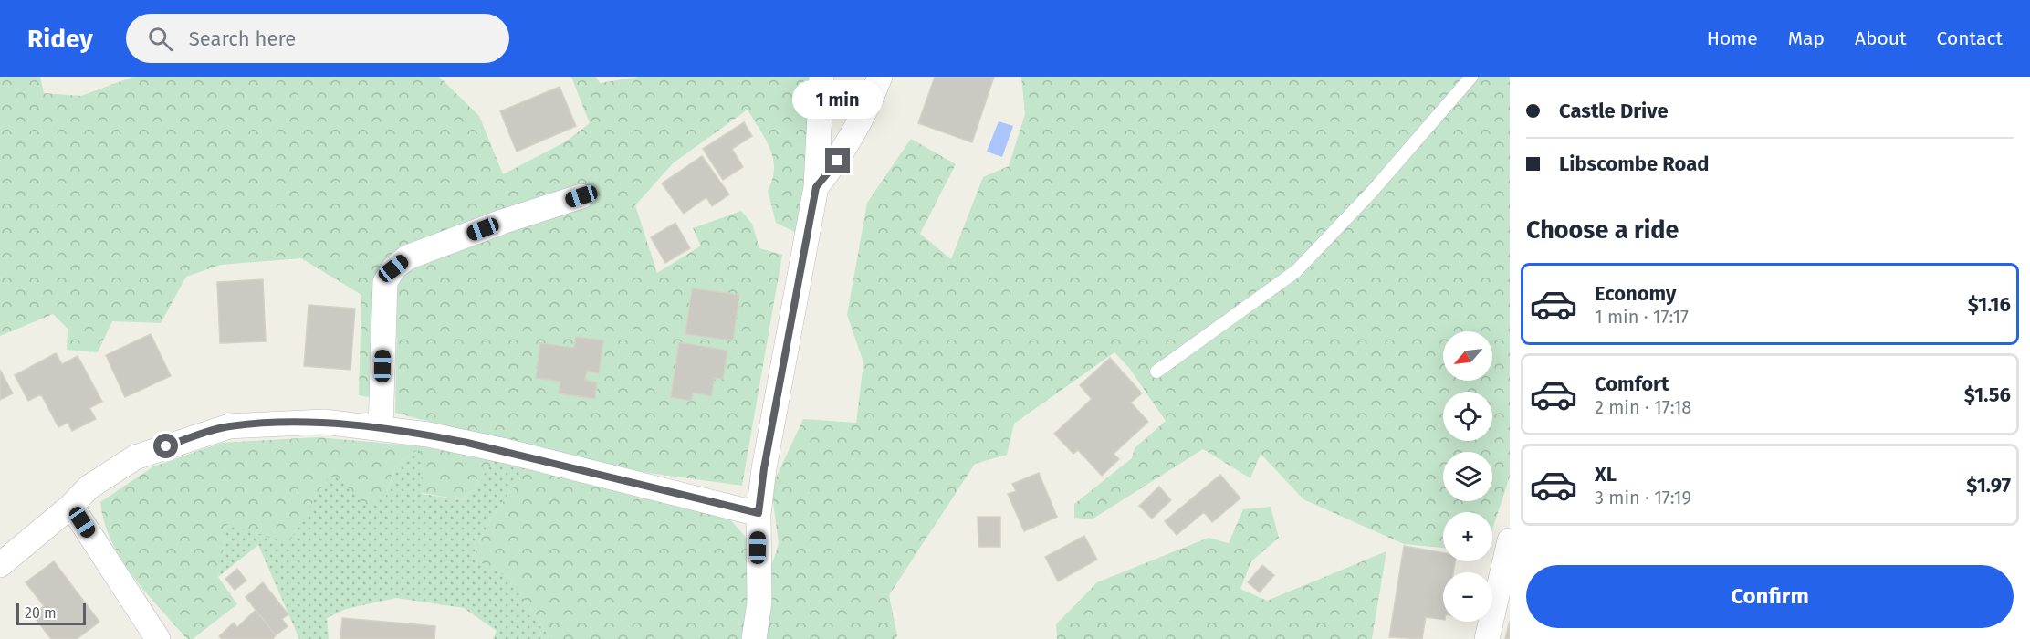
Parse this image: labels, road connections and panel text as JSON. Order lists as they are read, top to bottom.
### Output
{
  "scale_bar": "20 m",
  "north": "bottom left",
  "page": {
    "header": "Ridey",
    "search": "Search here",
    "nav": [
      "Home",
      "Map",
      "About",
      "Contact"
    ],
    "banner": ["Castle Drive", "Libscombe Road"],
    "bubble": "1 min",
    "heading": "Choose a ride",
    "list": [
      {
        "name": "Economy",
        "note": "1 min · 17:17",
        "value": "$1.16"
      },
      {
        "name": "Comfort",
        "note": "2 min · 17:18",
        "value": "$1.56"
      },
      {
        "name": "XL",
        "note": "3 min · 17:19",
        "value": "$1.97"
      }
    ],
    "map_buttons": ["+", "−"],
    "buttons": "Confirm",
    "scale": "20 m"
  }
}
